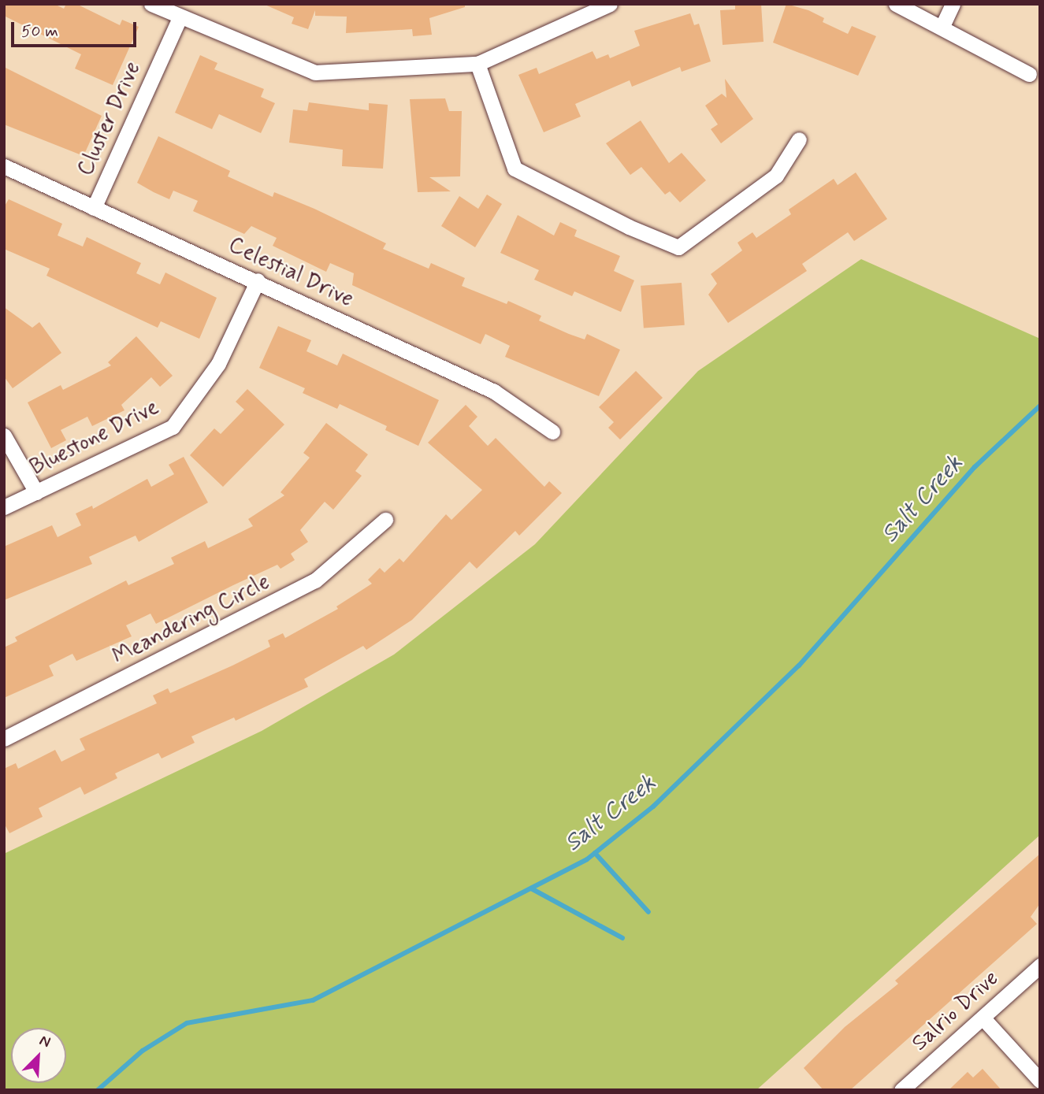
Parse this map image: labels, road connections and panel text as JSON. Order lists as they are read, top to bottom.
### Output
{
  "streets": {
    "street": [
      "Cluster Drive",
      "Celestial Drive",
      "Bluestone Drive",
      "Meandering Circle",
      "Salrio Drive"
    ]
  },
  "crossings": [
    ["Cluster Drive", "Celestial Drive"],
    ["Celestial Drive", "Bluestone Drive"]
  ],
  "water": ["Salt Creek"],
  "scale_bar": "50 m",
  "north": "top right"
}
